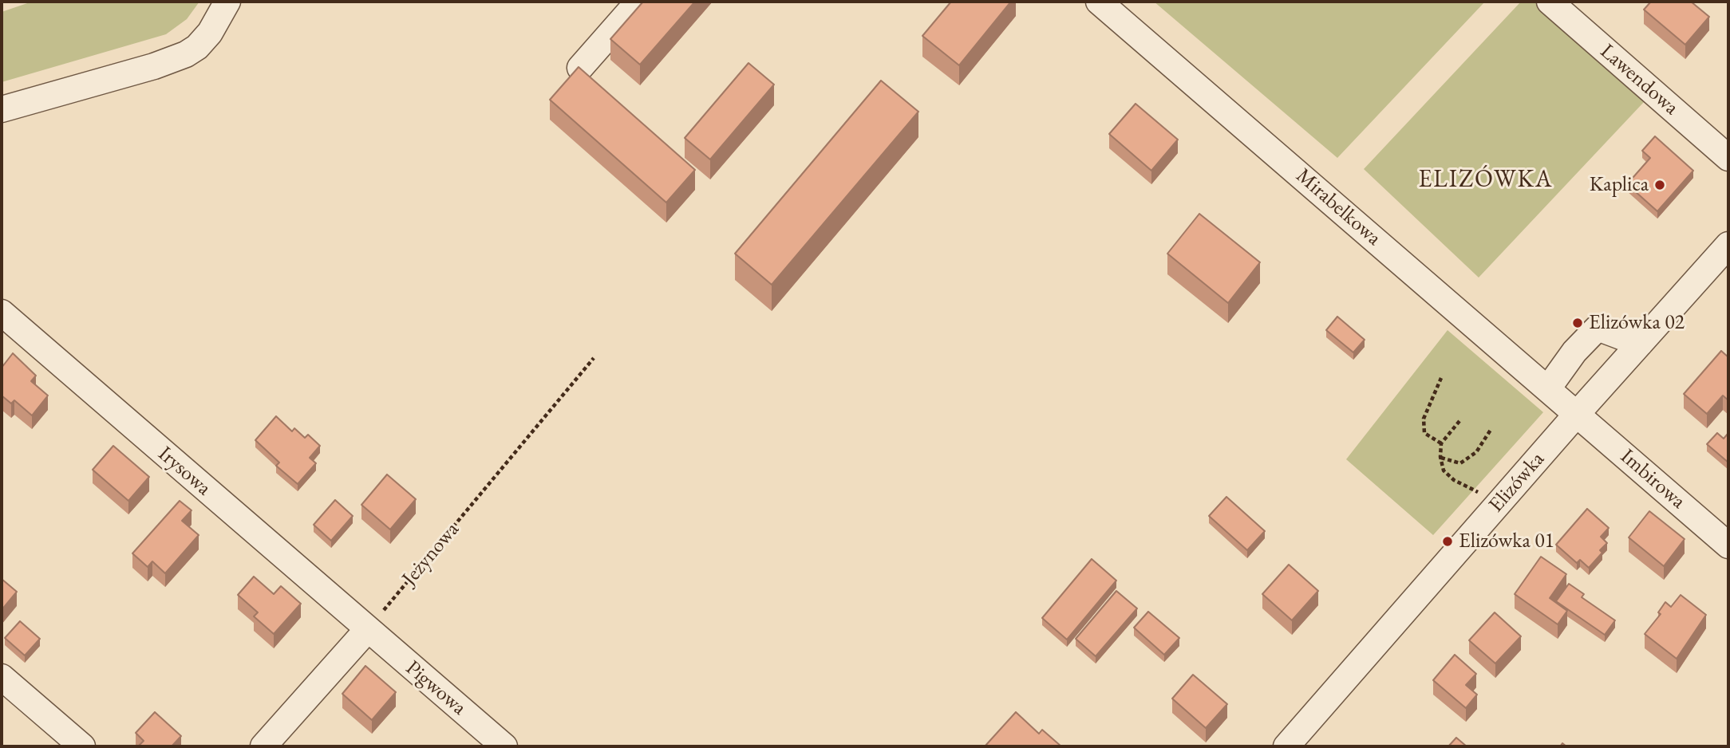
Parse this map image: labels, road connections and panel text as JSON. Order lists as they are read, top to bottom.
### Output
{
  "streets": {
    "street": [
      "Lawendowa",
      "Mirabelkowa",
      "Irysowa",
      "Imbirowa",
      "Elizówka",
      "Pigwowa"
    ],
    "path": ["Jeżynowa"]
  },
  "crossings": [
    ["Mirabelkowa", "Imbirowa"],
    ["Mirabelkowa", "Elizówka"],
    ["Irysowa", "Jeżynowa"],
    ["Irysowa", "Pigwowa"],
    ["Imbirowa", "Elizówka"],
    ["Jeżynowa", "Pigwowa"]
  ],
  "districts": ["ELIZÓWKA"],
  "places": ["Kaplica", "Elizówka 02", "Elizówka 01"]
}
